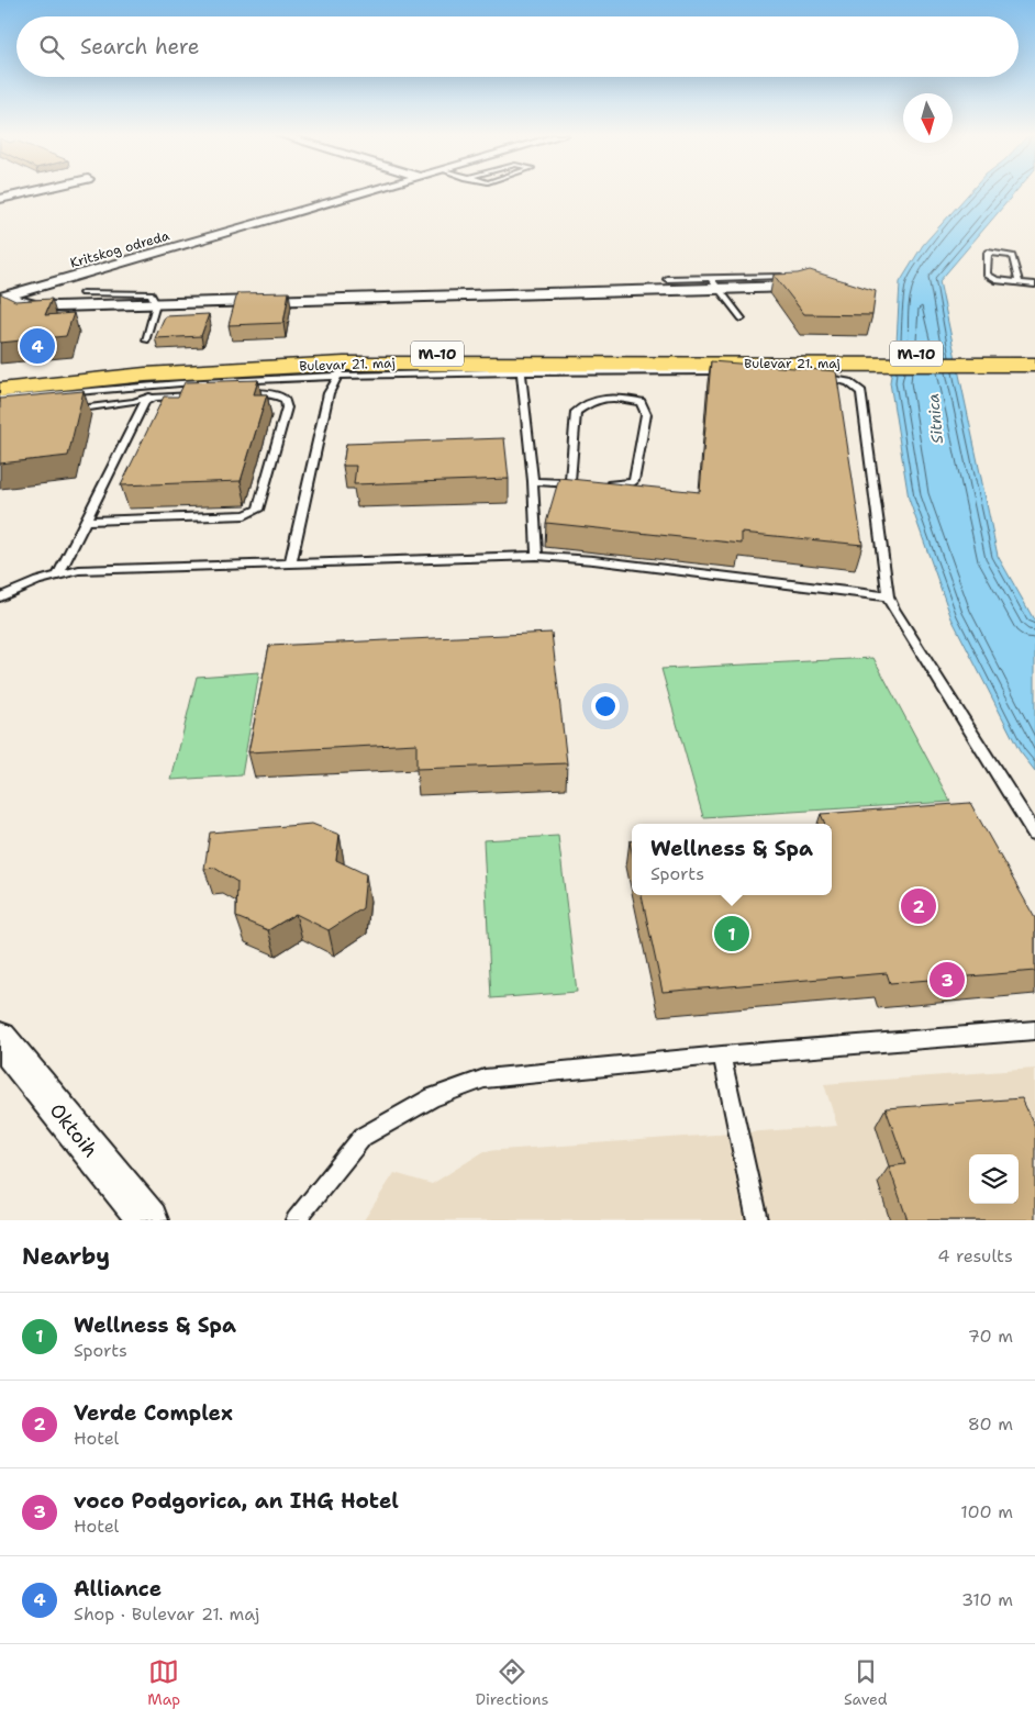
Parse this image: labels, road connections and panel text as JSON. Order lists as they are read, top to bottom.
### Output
{
  "streets": {
    "main road": ["M-10", "Bulevar 21. maj"],
    "street": ["Kritskog odreda", "Oktoih"]
  },
  "crossings": [
    ["M-10", "Bulevar 21. maj"]
  ],
  "water": ["Sitnica"],
  "north": "bottom",
  "page": {
    "search": "Search here",
    "pins": [
      "4",
      "2",
      "1",
      "3"
    ],
    "popup": ["Wellness & Spa", "Sports"],
    "heading": ["Nearby", "4 results"],
    "list": [
      {
        "mark": "1",
        "name": "Wellness & Spa",
        "note": "Sports",
        "value": "70 m"
      },
      {
        "mark": "2",
        "name": "Verde Complex",
        "note": "Hotel",
        "value": "80 m"
      },
      {
        "mark": "3",
        "name": "voco Podgorica, an IHG Hotel",
        "note": "Hotel",
        "value": "100 m"
      },
      {
        "mark": "4",
        "name": "Alliance",
        "note": "Shop · Bulevar 21. maj",
        "value": "310 m"
      }
    ],
    "nav": ["Map", "Directions", "Saved"]
  }
}
